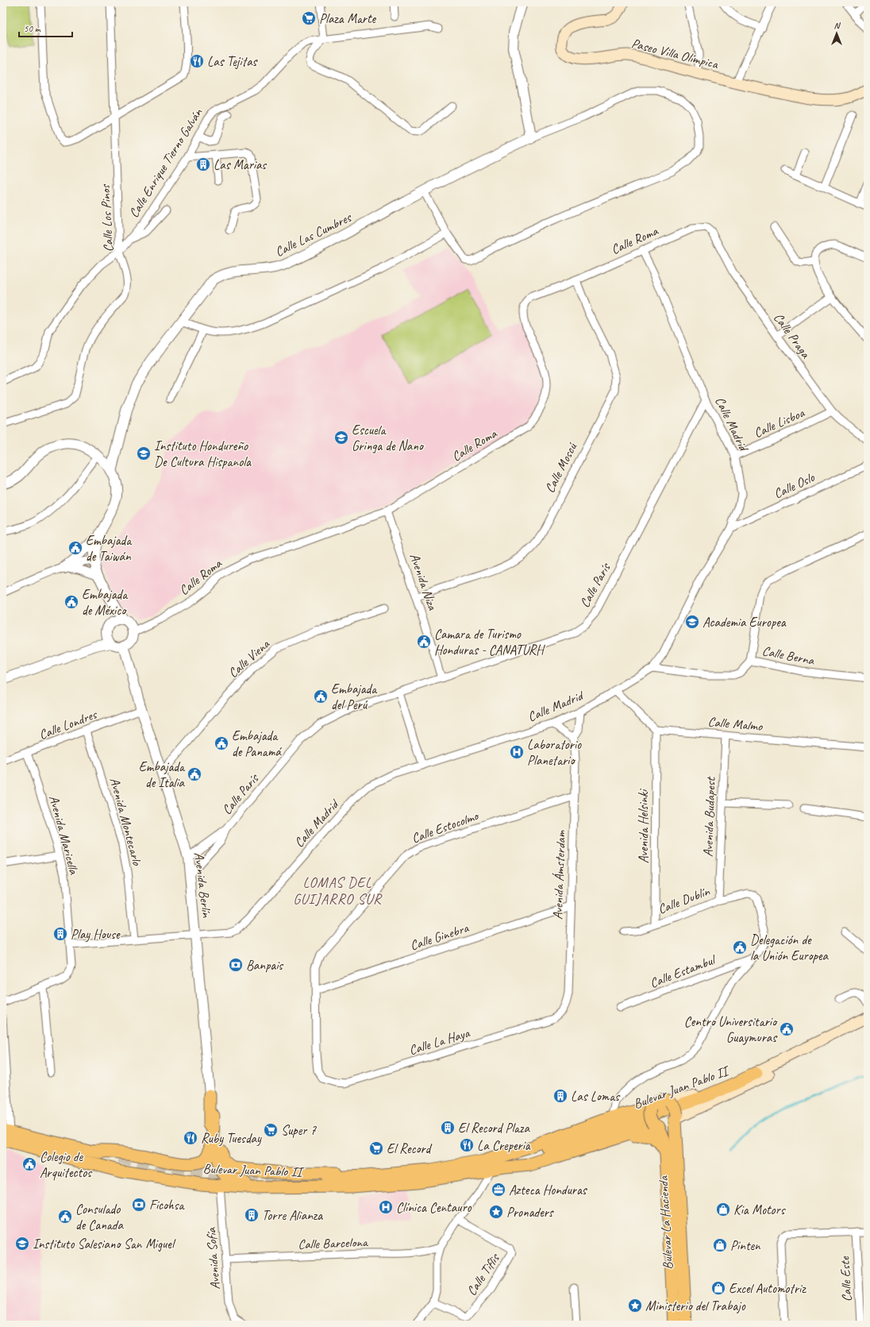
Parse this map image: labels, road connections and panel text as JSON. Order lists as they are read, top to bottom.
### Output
{
  "streets": {
    "main road": ["Paseo Villa Olímpica", "Bulevar Juan Pablo II", "Bulevar La Hacienda"],
    "street": [
      "Calle Enrique Tierno Galván",
      "Calle Los Pinos",
      "Calle Las Cumbres",
      "Calle Roma",
      "Calle Praga",
      "Calle Lisboa",
      "Calle Madrid",
      "Calle Moscú",
      "Calle Oslo",
      "Avenida Niza",
      "Calle París",
      "Calle Berna",
      "Calle Viena",
      "Calle Malmo",
      "Calle Londres",
      "Avenida Budapest",
      "Avenida Montecarlo",
      "Calle Estocolmo",
      "Avenida Helsinki",
      "Avenida Maricella",
      "Avenida Ámsterdam",
      "Avenida Berlín",
      "Calle Dublín",
      "Calle Ginebra",
      "Calle Estambul",
      "Calle La Haya",
      "Calle Barcelona",
      "Avenida Sofía",
      "Calle Tiflis",
      "Calle Este"
    ]
  },
  "crossings": [
    ["Calle Enrique Tierno Galván", "Calle Los Pinos"],
    ["Calle Roma", "Calle Praga"],
    ["Calle Roma", "Calle Madrid"],
    ["Calle Roma", "Calle Moscú"],
    ["Calle Roma", "Avenida Niza"],
    ["Calle Roma", "Avenida Berlín"],
    ["Calle Praga", "Calle Lisboa"],
    ["Calle Lisboa", "Calle Madrid"],
    ["Calle Madrid", "Calle Oslo"],
    ["Calle Madrid", "Calle París"],
    ["Calle Madrid", "Calle Berna"],
    ["Calle Madrid", "Avenida Montecarlo"],
    ["Calle Madrid", "Avenida Maricella"],
    ["Calle Madrid", "Avenida Ámsterdam"],
    ["Calle Madrid", "Avenida Berlín"],
    ["Calle Moscú", "Avenida Niza"],
    ["Avenida Niza", "Calle París"],
    ["Calle París", "Avenida Berlín"],
    ["Calle Viena", "Avenida Berlín"],
    ["Calle Malmo", "Avenida Budapest"],
    ["Calle Malmo", "Avenida Helsinki"],
    ["Calle Londres", "Avenida Montecarlo"],
    ["Calle Londres", "Avenida Maricella"],
    ["Calle Londres", "Avenida Berlín"],
    ["Avenida Budapest", "Calle Dublín"],
    ["Calle Estocolmo", "Avenida Ámsterdam"],
    ["Calle Estocolmo", "Calle Ginebra"],
    ["Calle Estocolmo", "Calle La Haya"],
    ["Avenida Helsinki", "Calle Dublín"],
    ["Avenida Ámsterdam", "Calle Ginebra"],
    ["Avenida Ámsterdam", "Calle La Haya"],
    ["Calle Dublín", "Calle Estambul"],
    ["Bulevar Juan Pablo II", "Bulevar La Hacienda"],
    ["Bulevar Juan Pablo II", "Avenida Sofía"],
    ["Calle Barcelona", "Avenida Sofía"]
  ],
  "districts": ["LOMAS DEL GUIJARRO SUR"],
  "places": {
    "supermarket": ["Plaza Marte", "Super 7", "El Record"],
    "restaurant": ["Las Tejitas", "Ruby Tuesday", "La Creperia"],
    "building": [
      "Las Marias",
      "Play House",
      "Las Lomas",
      "El Record Plaza",
      "Torre Alianza"
    ],
    "school or university": [
      "Escuela Gringa de Nano",
      "Instituto Hondureño De Cultura Hispanola",
      "Academia Europea",
      "Instituto Salesiano San Miguel"
    ],
    "public building": [
      "Embajada de Taiwán",
      "Embajada de México",
      "Camara de Turismo Honduras - CANATURH",
      "Embajada del Perú",
      "Embajada de Panamá",
      "Embajada de Italia",
      "Delegación de la Unión Europea",
      "Centro Universitario Guaymuras",
      "Colegio de Arquitectos",
      "Consulado de Canada"
    ],
    "hospital": ["Laboratorio Planetario", "Clínica Centauro"],
    "bank": ["Banpais", "Ficohsa"],
    "office": ["Azteca Honduras"],
    "shop": ["Kia Motors", "Pinten", "Excel Automotriz"],
    "place": ["Pronaders", "Ministerio del Trabajo"]
  },
  "scale_bar": "50 m",
  "north": "top"
}
